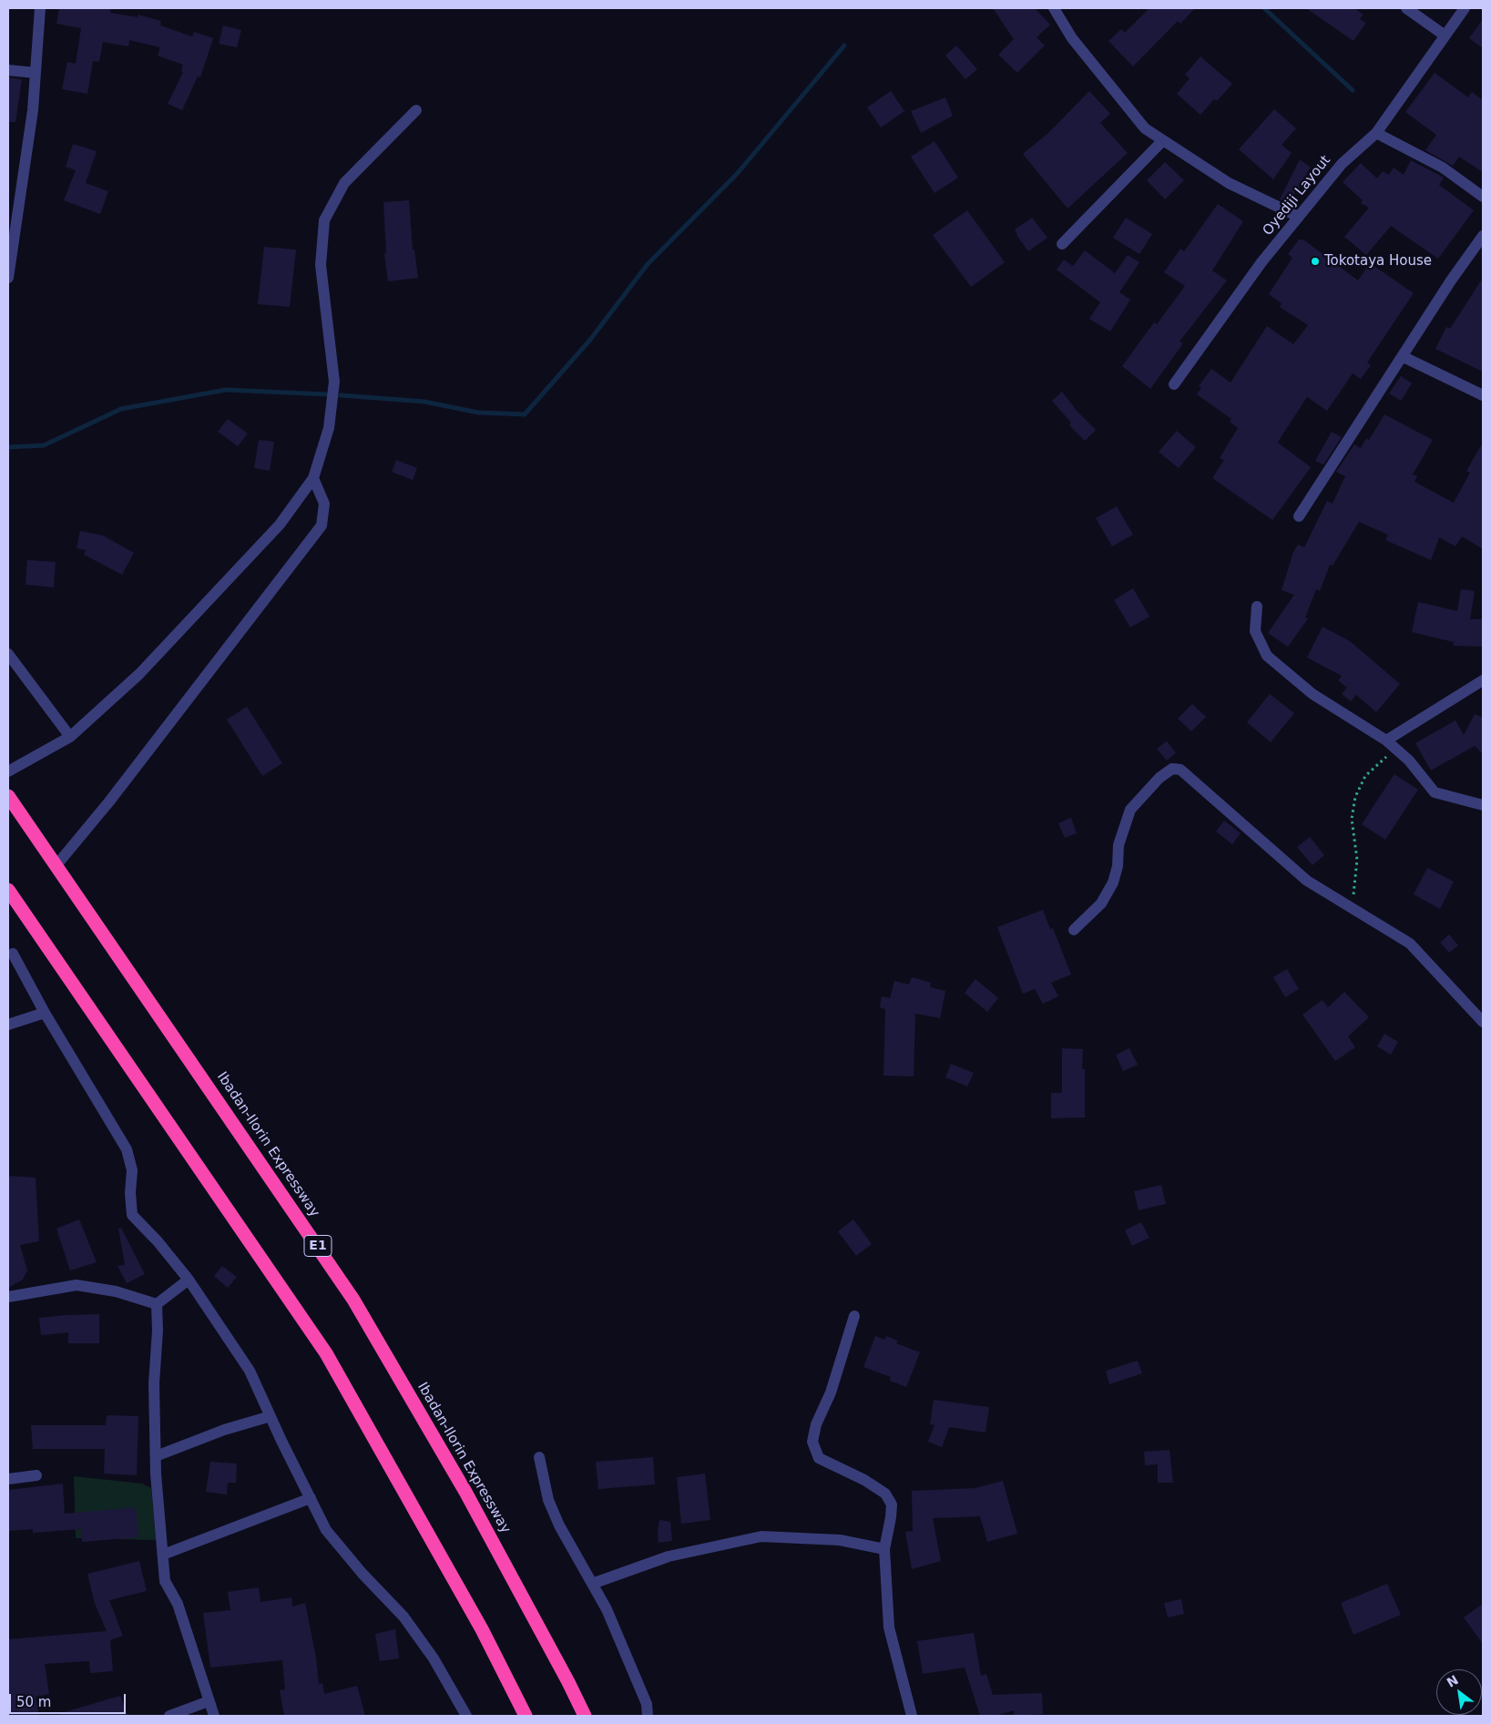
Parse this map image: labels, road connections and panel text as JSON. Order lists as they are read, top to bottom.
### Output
{
  "streets": {
    "highway": ["Ibadan-Ilorin Expressway", "E1"],
    "street": ["Oyediji Layout"]
  },
  "places": ["Tokotaya House"],
  "scale_bar": "50 m",
  "north": "top left"
}
